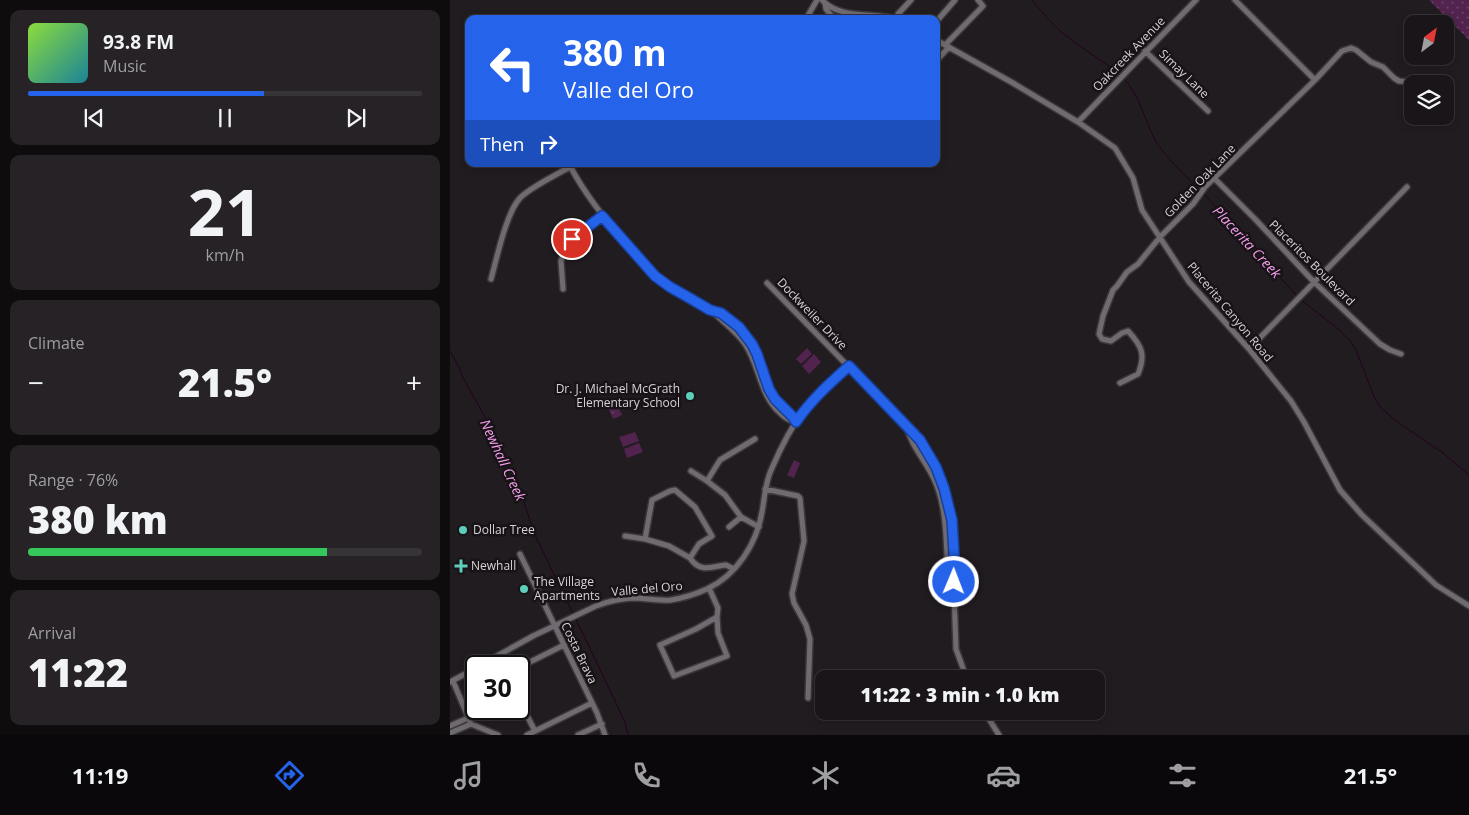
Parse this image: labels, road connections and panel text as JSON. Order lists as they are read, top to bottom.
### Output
{
  "streets": {
    "street": [
      "Oakcreek Avenue",
      "Simay Lane",
      "Golden Oak Lane",
      "Placeritos Boulevard",
      "Placerita Canyon Road",
      "Dockweiler Drive",
      "Valle del Oro",
      "Costa Brava"
    ]
  },
  "crossings": [
    ["Oakcreek Avenue", "Simay Lane"],
    ["Oakcreek Avenue", "Placerita Canyon Road"],
    ["Golden Oak Lane", "Placeritos Boulevard"],
    ["Golden Oak Lane", "Placerita Canyon Road"],
    ["Dockweiler Drive", "Valle del Oro"],
    ["Valle del Oro", "Costa Brava"]
  ],
  "water": ["Placerita Creek", "Newhall Creek"],
  "places": {
    "other": ["Dr. J. Michael McGrath Elementary School", "Dollar Tree", "The Village Apartments"],
    "health": ["Newhall"]
  },
  "north": "top right",
  "page": {
    "turn": ["380 m", "Valle del Oro"],
    "song": ["93.8 FM", "Music"],
    "then": "Then",
    "tile": [
      ["21", "km/h"],
      "Climate",
      ["Range · 76%", "380 km"],
      ["Arrival", "11:22"]
    ],
    "heat": ["−", "21.5°", "+"],
    "limit": "30",
    "trip": "11:22 · 3 min · 1.0 km",
    "tabs": ["11:19", "21.5°"]
  }
}
